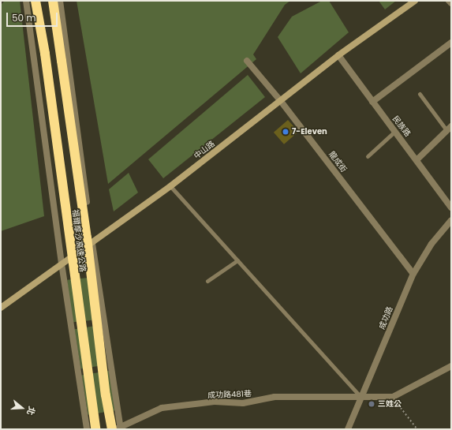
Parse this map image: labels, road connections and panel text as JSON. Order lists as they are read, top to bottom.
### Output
{
  "streets": {
    "highway": ["福爾摩沙高速公路"],
    "main road": ["中山路"],
    "street": [
      "民族路",
      "龍成街",
      "成功路",
      "成功路481巷"
    ]
  },
  "crossings": [
    ["民族路", "中山路"],
    ["中山路", "龍成街"],
    ["龍成街", "成功路"],
    ["福爾摩沙高速公路", "成功路481巷"],
    ["成功路", "成功路481巷"]
  ],
  "places": ["7-Eleven", "三姓公"],
  "scale_bar": "50 m",
  "north": "right"
}
